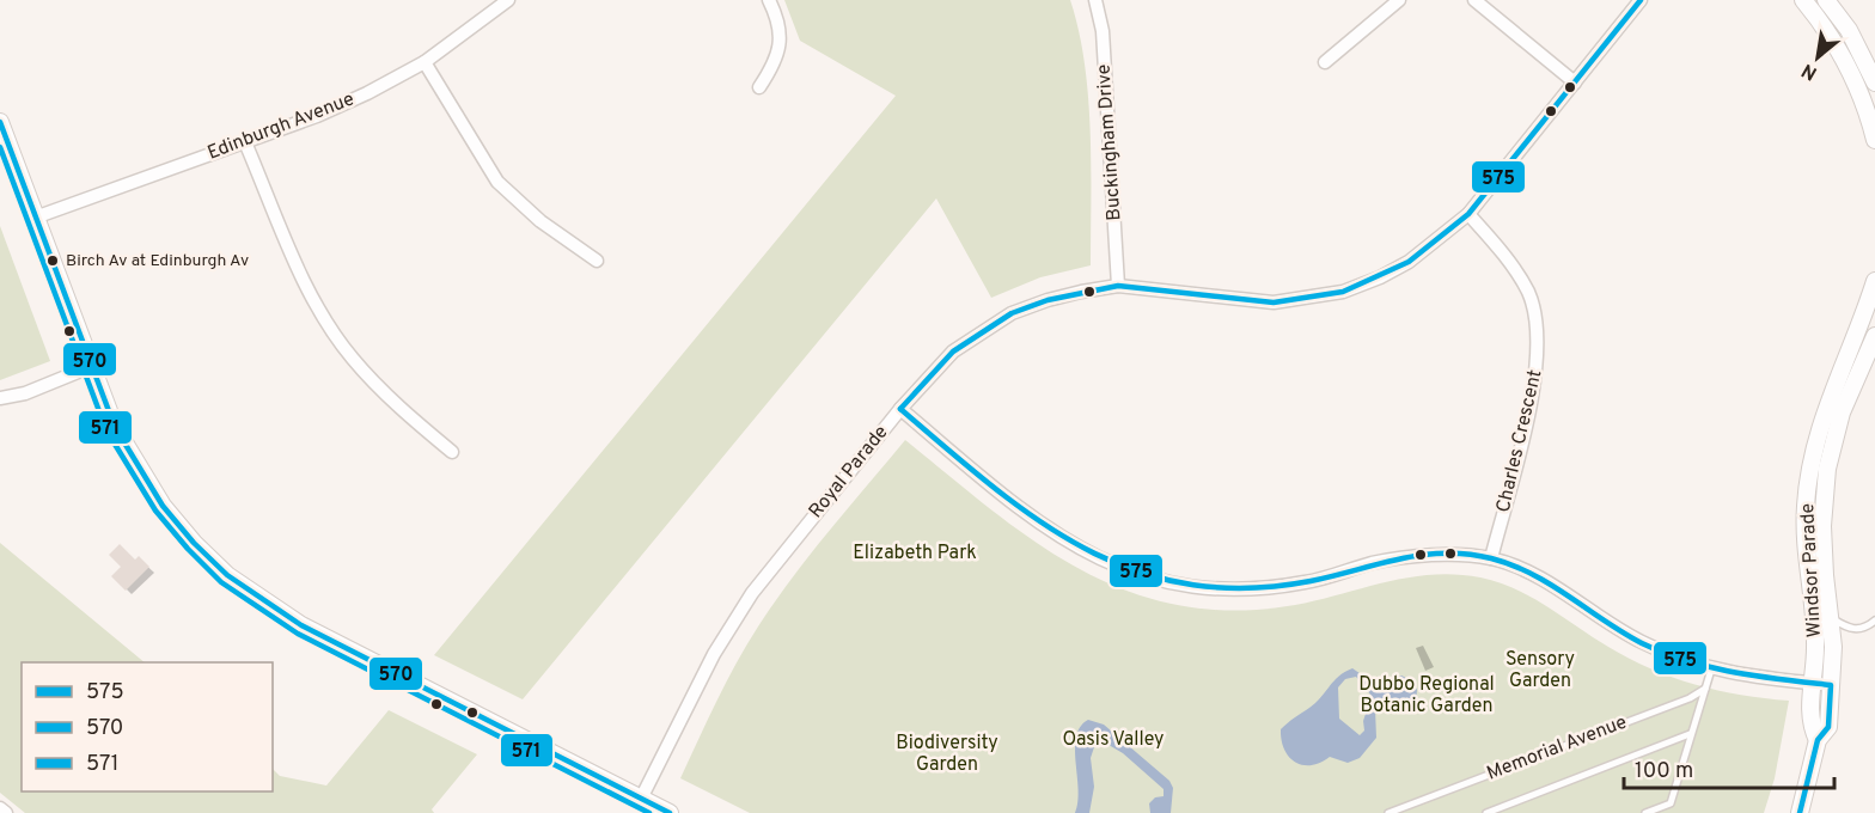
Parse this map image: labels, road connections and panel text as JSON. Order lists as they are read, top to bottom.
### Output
{
  "streets": {
    "street": [
      "Edinburgh Avenue",
      "Buckingham Drive",
      "Charles Crescent",
      "Royal Parade",
      "Windsor Parade"
    ],
    "lane": ["Memorial Avenue"]
  },
  "crossings": [
    ["Buckingham Drive", "Royal Parade"],
    ["Charles Crescent", "Royal Parade"]
  ],
  "parks": [
    "Elizabeth Park",
    "Sensory Garden",
    "Dubbo Regional Botanic Garden",
    "Oasis Valley",
    "Biodiversity Garden"
  ],
  "places": ["Birch Av at Edinburgh Av"],
  "lines": ["transit line 575", "transit line 570", "transit line 571"],
  "legend": ["575", "570", "571"],
  "scale_bar": "100 m",
  "north": "bottom left"
}
